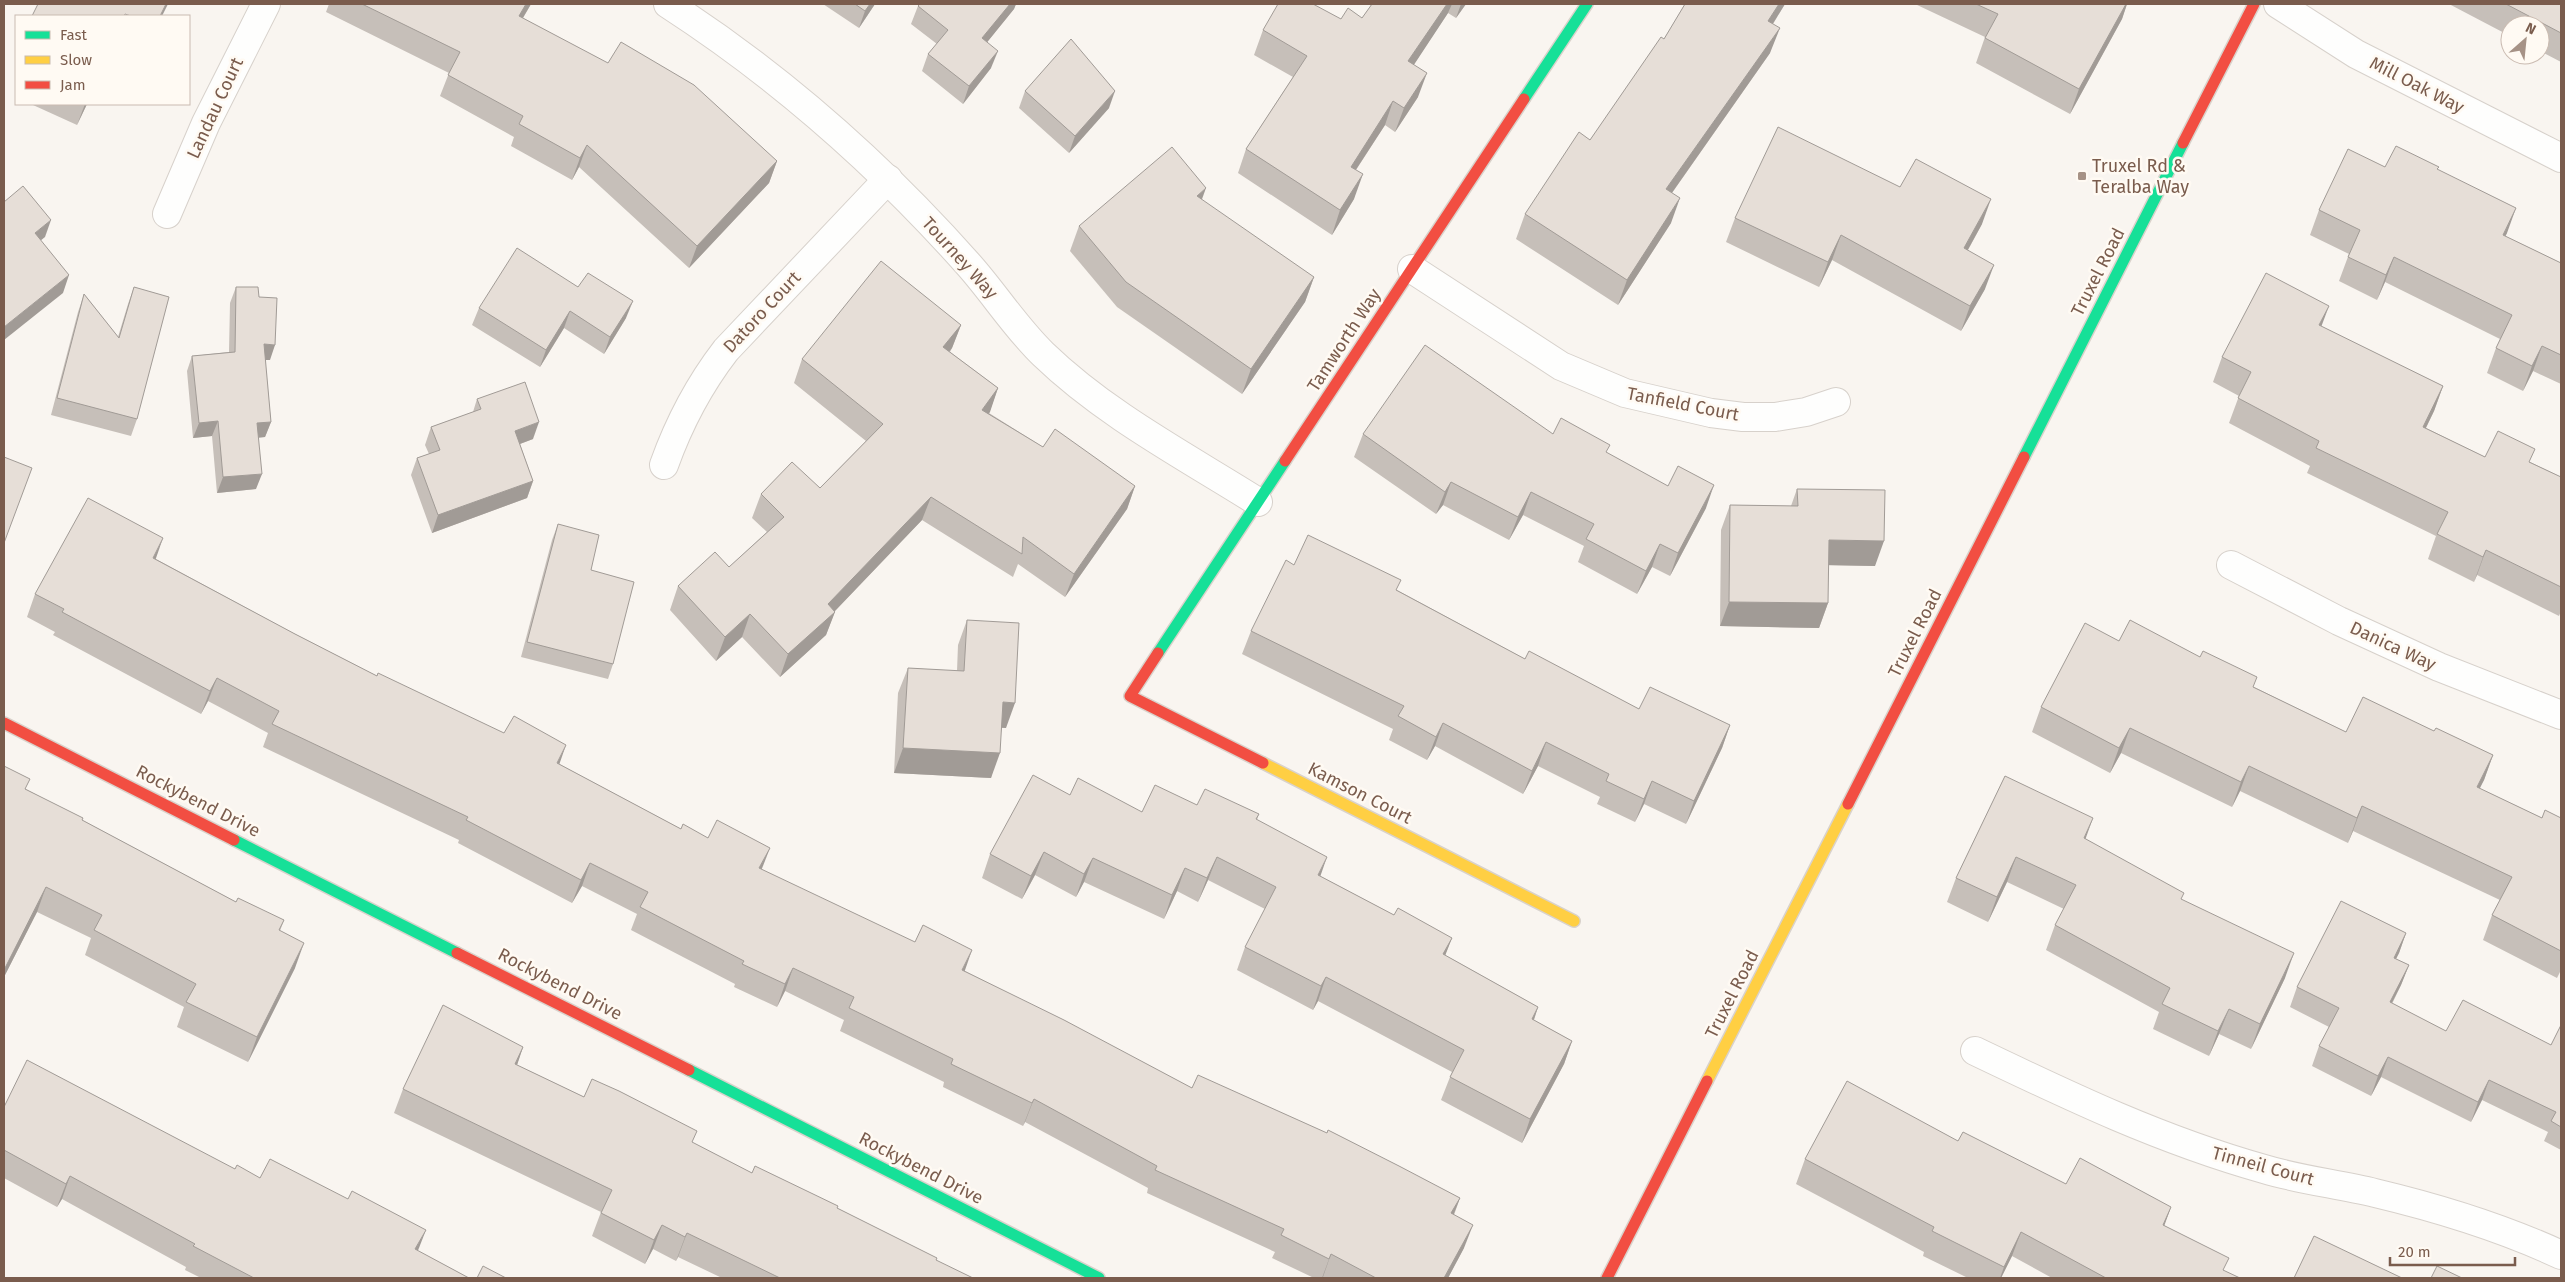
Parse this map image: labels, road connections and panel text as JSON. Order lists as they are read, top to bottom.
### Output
{
  "streets": {
    "street": [
      "Mill Oak Way",
      "Landau Court",
      "Tourney Way",
      "Truxel Road",
      "Datoro Court",
      "Tamworth Way",
      "Tanfield Court",
      "Danica Way",
      "Kamson Court",
      "Rockybend Drive",
      "Tinneil Court"
    ]
  },
  "crossings": [
    ["Tourney Way", "Datoro Court"],
    ["Tourney Way", "Tamworth Way"],
    ["Tamworth Way", "Tanfield Court"],
    ["Tamworth Way", "Kamson Court"]
  ],
  "places": {
    "transit": ["Truxel Rd & Teralba Way"]
  },
  "legend": ["Fast", "Slow", "Jam"],
  "scale_bar": "20 m",
  "north": "top right"
}
